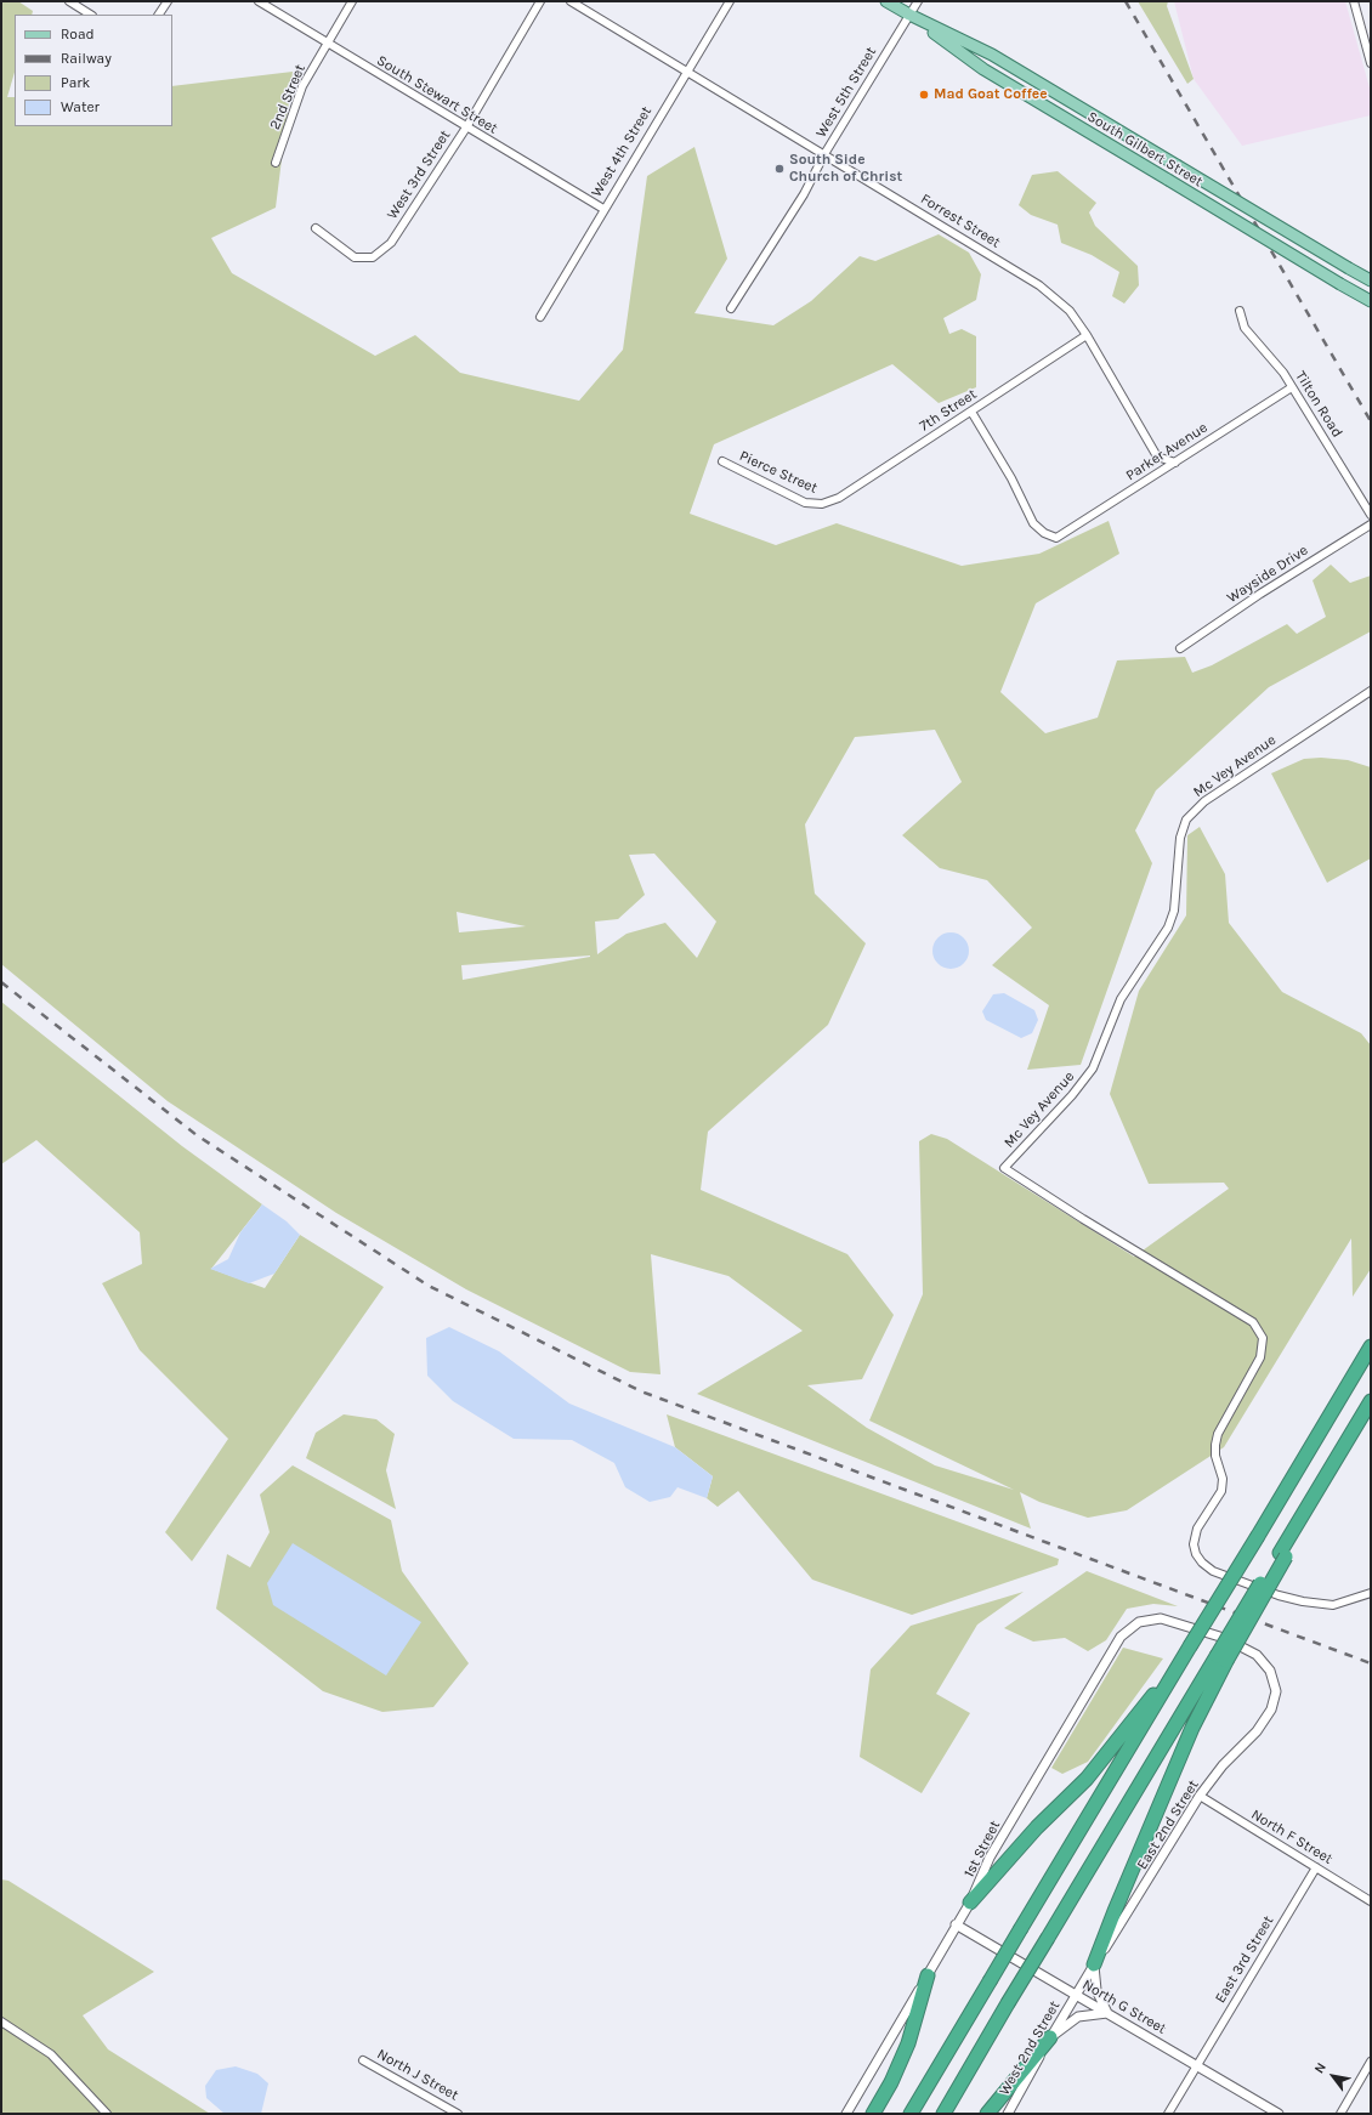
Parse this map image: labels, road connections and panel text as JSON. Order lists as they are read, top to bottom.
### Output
{
  "streets": {
    "main road": ["South Gilbert Street"],
    "street": [
      "West 5th Street",
      "South Stewart Street",
      "2nd Street",
      "West 4th Street",
      "West 3rd Street",
      "Forrest Street",
      "Tilton Road",
      "7th Street",
      "Parker Avenue",
      "Pierce Street",
      "Wayside Drive",
      "Mc Vey Avenue",
      "East 2nd Street",
      "North F Street",
      "1st Street",
      "East 3rd Street",
      "North G Street",
      "West 2nd Street",
      "North J Street"
    ]
  },
  "crossings": [
    ["West 5th Street", "South Gilbert Street"],
    ["West 5th Street", "Forrest Street"],
    ["South Stewart Street", "2nd Street"],
    ["South Stewart Street", "West 4th Street"],
    ["South Stewart Street", "West 3rd Street"],
    ["West 4th Street", "Forrest Street"],
    ["Forrest Street", "7th Street"],
    ["Forrest Street", "Parker Avenue"],
    ["Tilton Road", "Parker Avenue"],
    ["7th Street", "Parker Avenue"],
    ["7th Street", "Pierce Street"],
    ["East 2nd Street", "North F Street"],
    ["East 2nd Street", "1st Street"],
    ["East 2nd Street", "North G Street"],
    ["East 2nd Street", "West 2nd Street"],
    ["North F Street", "East 3rd Street"],
    ["1st Street", "North G Street"],
    ["East 3rd Street", "North G Street"],
    ["North G Street", "West 2nd Street"]
  ],
  "places": ["Mad Goat Coffee", "South Side Church of Christ"],
  "legend": [
    "Road",
    "Railway",
    "Park",
    "Water"
  ],
  "north": "top left"
}
